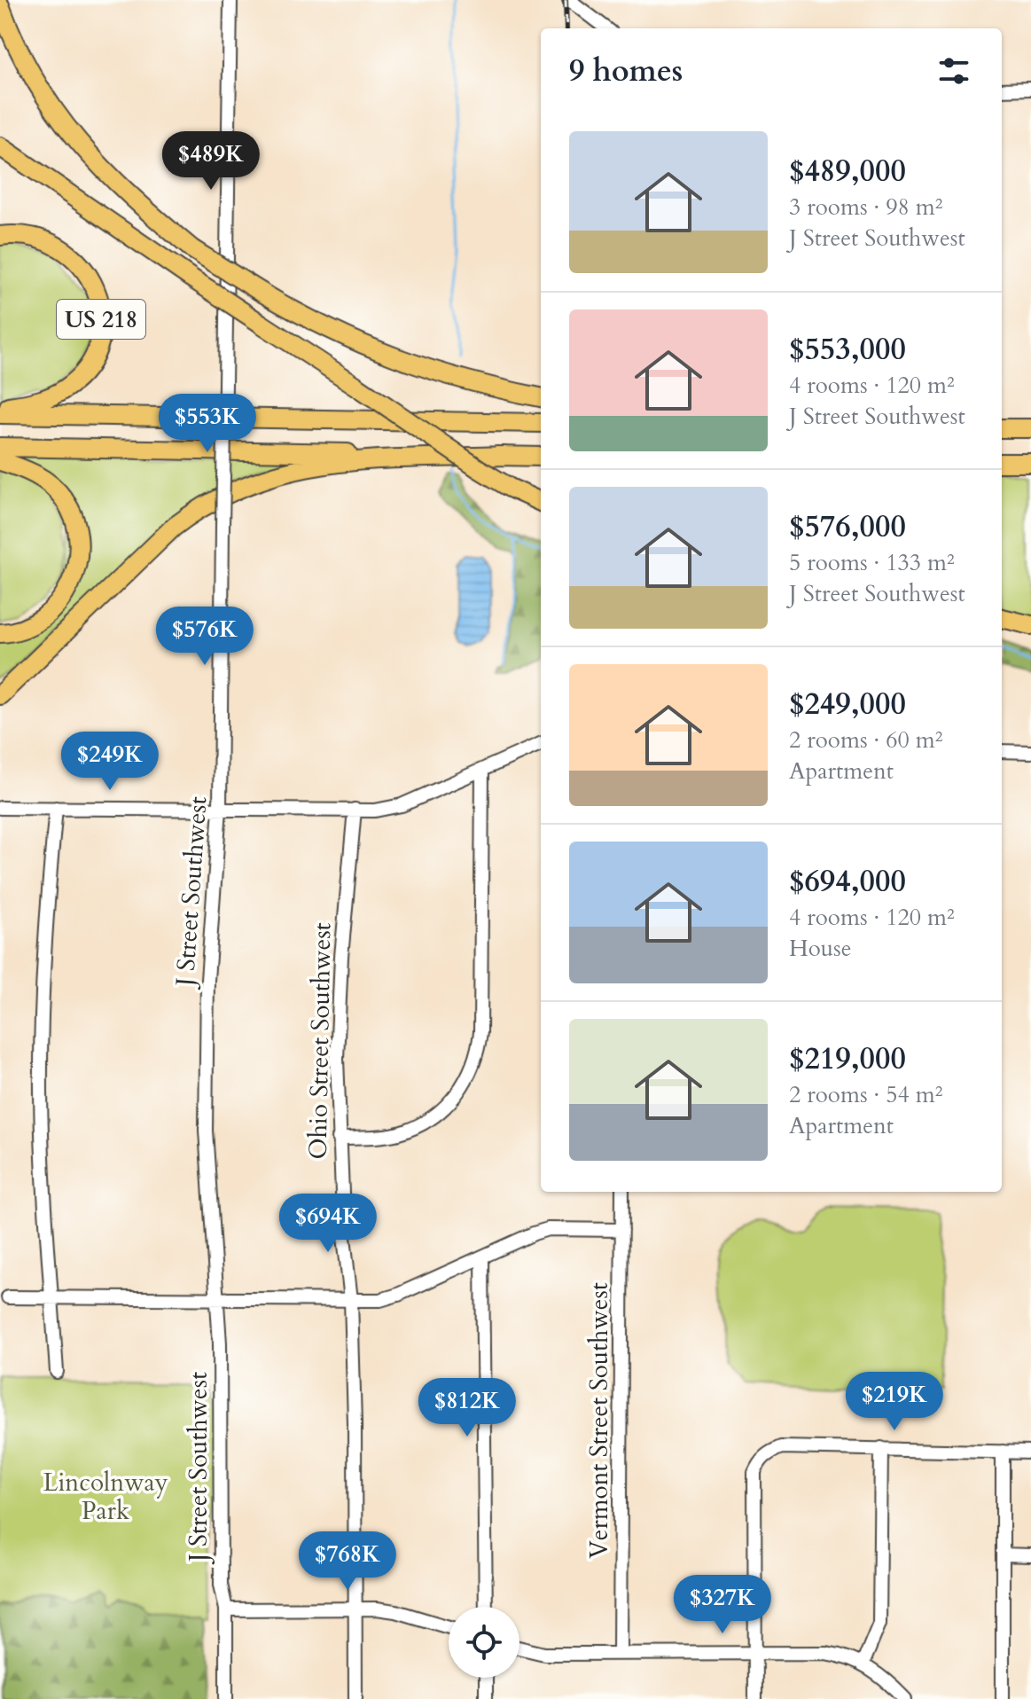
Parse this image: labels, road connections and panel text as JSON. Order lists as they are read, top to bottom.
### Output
{
  "streets": {
    "highway": ["US 218"],
    "street": ["J Street Southwest", "Ohio Street Southwest", "Vermont Street Southwest"]
  },
  "parks": ["Lincolnway Park"],
  "page": {
    "heading": "9 homes",
    "list": [
      {
        "name": "$489,000",
        "note": "3 rooms · 98 m² · J Street Southwest"
      },
      {
        "name": "$553,000",
        "note": "4 rooms · 120 m² · J Street Southwest"
      },
      {
        "name": "$576,000",
        "note": "5 rooms · 133 m² · J Street Southwest"
      },
      {
        "name": "$249,000",
        "note": "2 rooms · 60 m² · Apartment"
      },
      {
        "name": "$694,000",
        "note": "4 rooms · 120 m² · House"
      },
      {
        "name": "$219,000",
        "note": "2 rooms · 54 m² · Apartment"
      }
    ],
    "price": [
      "$489K",
      "$553K",
      "$576K",
      "$249K",
      "$694K",
      "$219K",
      "$812K",
      "$768K",
      "$327K"
    ]
  }
}
